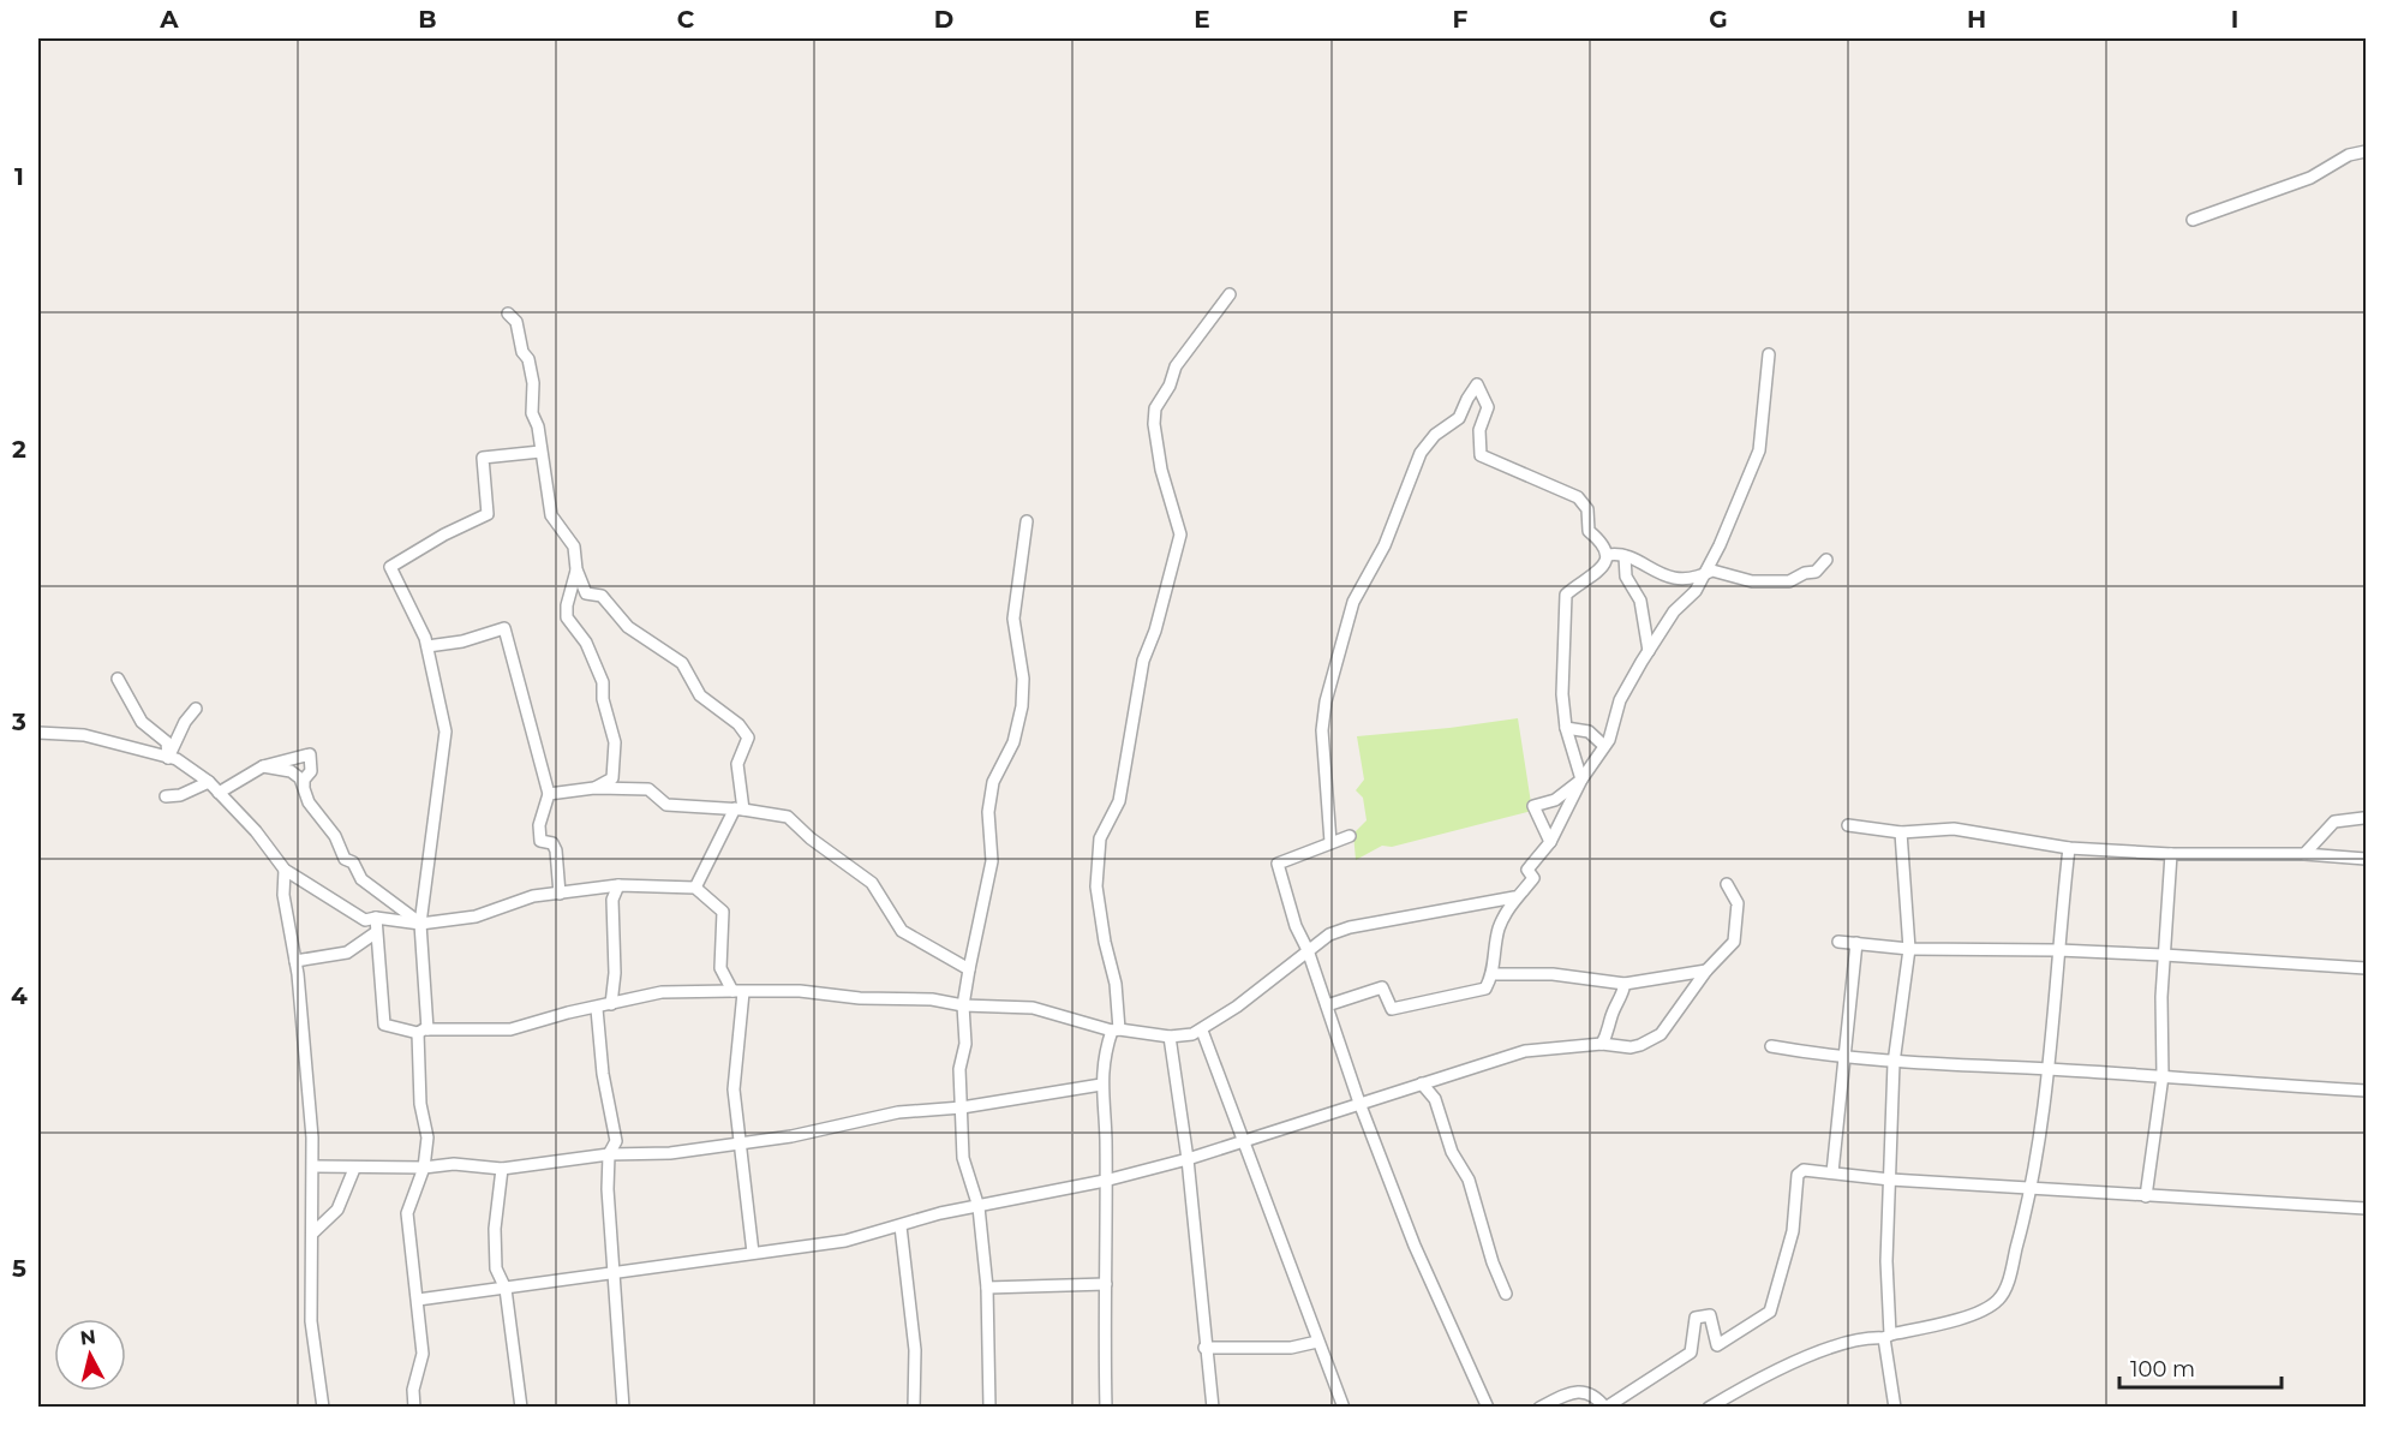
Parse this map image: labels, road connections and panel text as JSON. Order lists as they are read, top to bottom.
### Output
{
  "scale_bar": "100 m",
  "north": "top",
  "grid": {
    "columns": [
      "A",
      "B",
      "C",
      "D",
      "E",
      "F",
      "G",
      "H",
      "I"
    ],
    "rows": [
      "1",
      "2",
      "3",
      "4",
      "5"
    ]
  }
}
